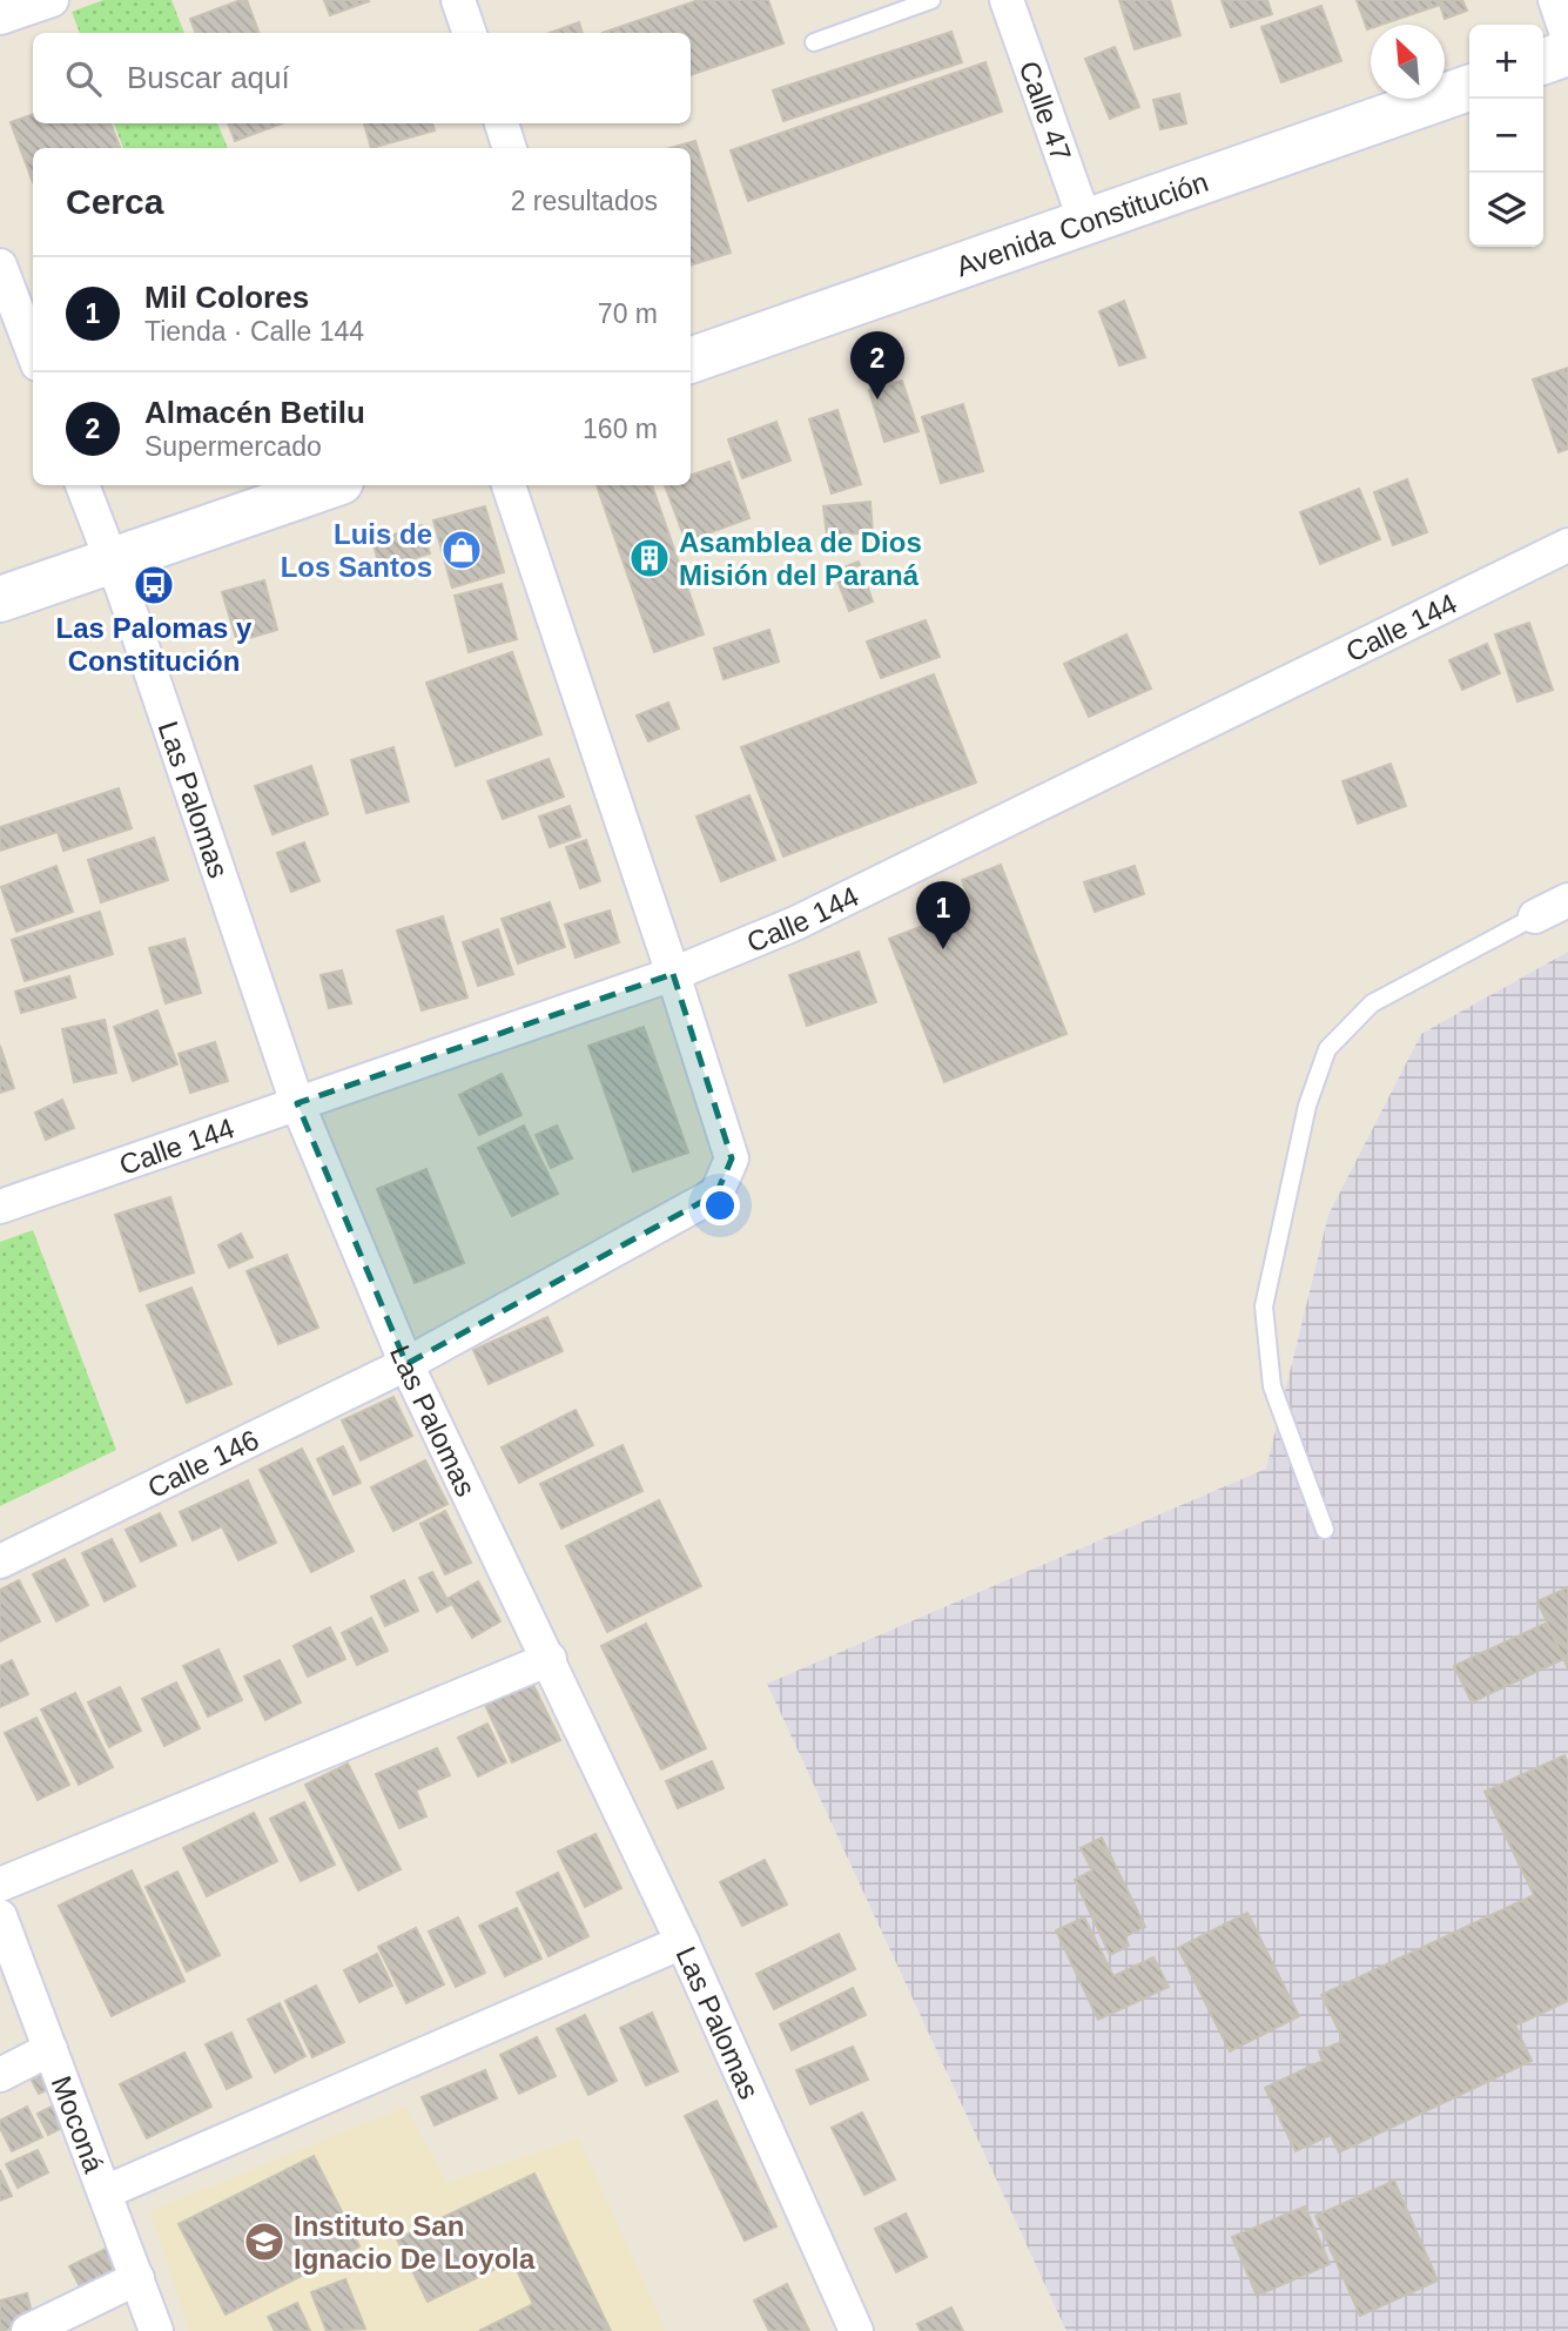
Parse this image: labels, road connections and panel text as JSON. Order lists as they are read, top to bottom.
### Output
{
  "streets": {
    "main road": ["Avenida Constitución"],
    "street": [
      "Calle 47",
      "Calle 144",
      "Las Palomas",
      "Calle 146",
      "Moconá"
    ]
  },
  "crossings": [
    ["Calle 47", "Avenida Constitución"],
    ["Calle 144", "Las Palomas"],
    ["Calle 144", "Calle 146"],
    ["Las Palomas", "Calle 146"]
  ],
  "places": {
    "shop": ["Luis de Los Santos"],
    "building": ["Asamblea de Dios Misión del Paraná"],
    "bus stop": ["Las Palomas y Constitución"],
    "school or university": ["Instituto San Ignacio De Loyola"]
  },
  "north": "top left",
  "page": {
    "map_buttons": ["+", "−"],
    "search": "Buscar aquí",
    "heading": ["Cerca", "2 resultados"],
    "list": [
      {
        "mark": "1",
        "name": "Mil Colores",
        "note": "Tienda · Calle 144",
        "value": "70 m"
      },
      {
        "mark": "2",
        "name": "Almacén Betilu",
        "note": "Supermercado",
        "value": "160 m"
      }
    ],
    "pins": ["2", "1"]
  }
}
